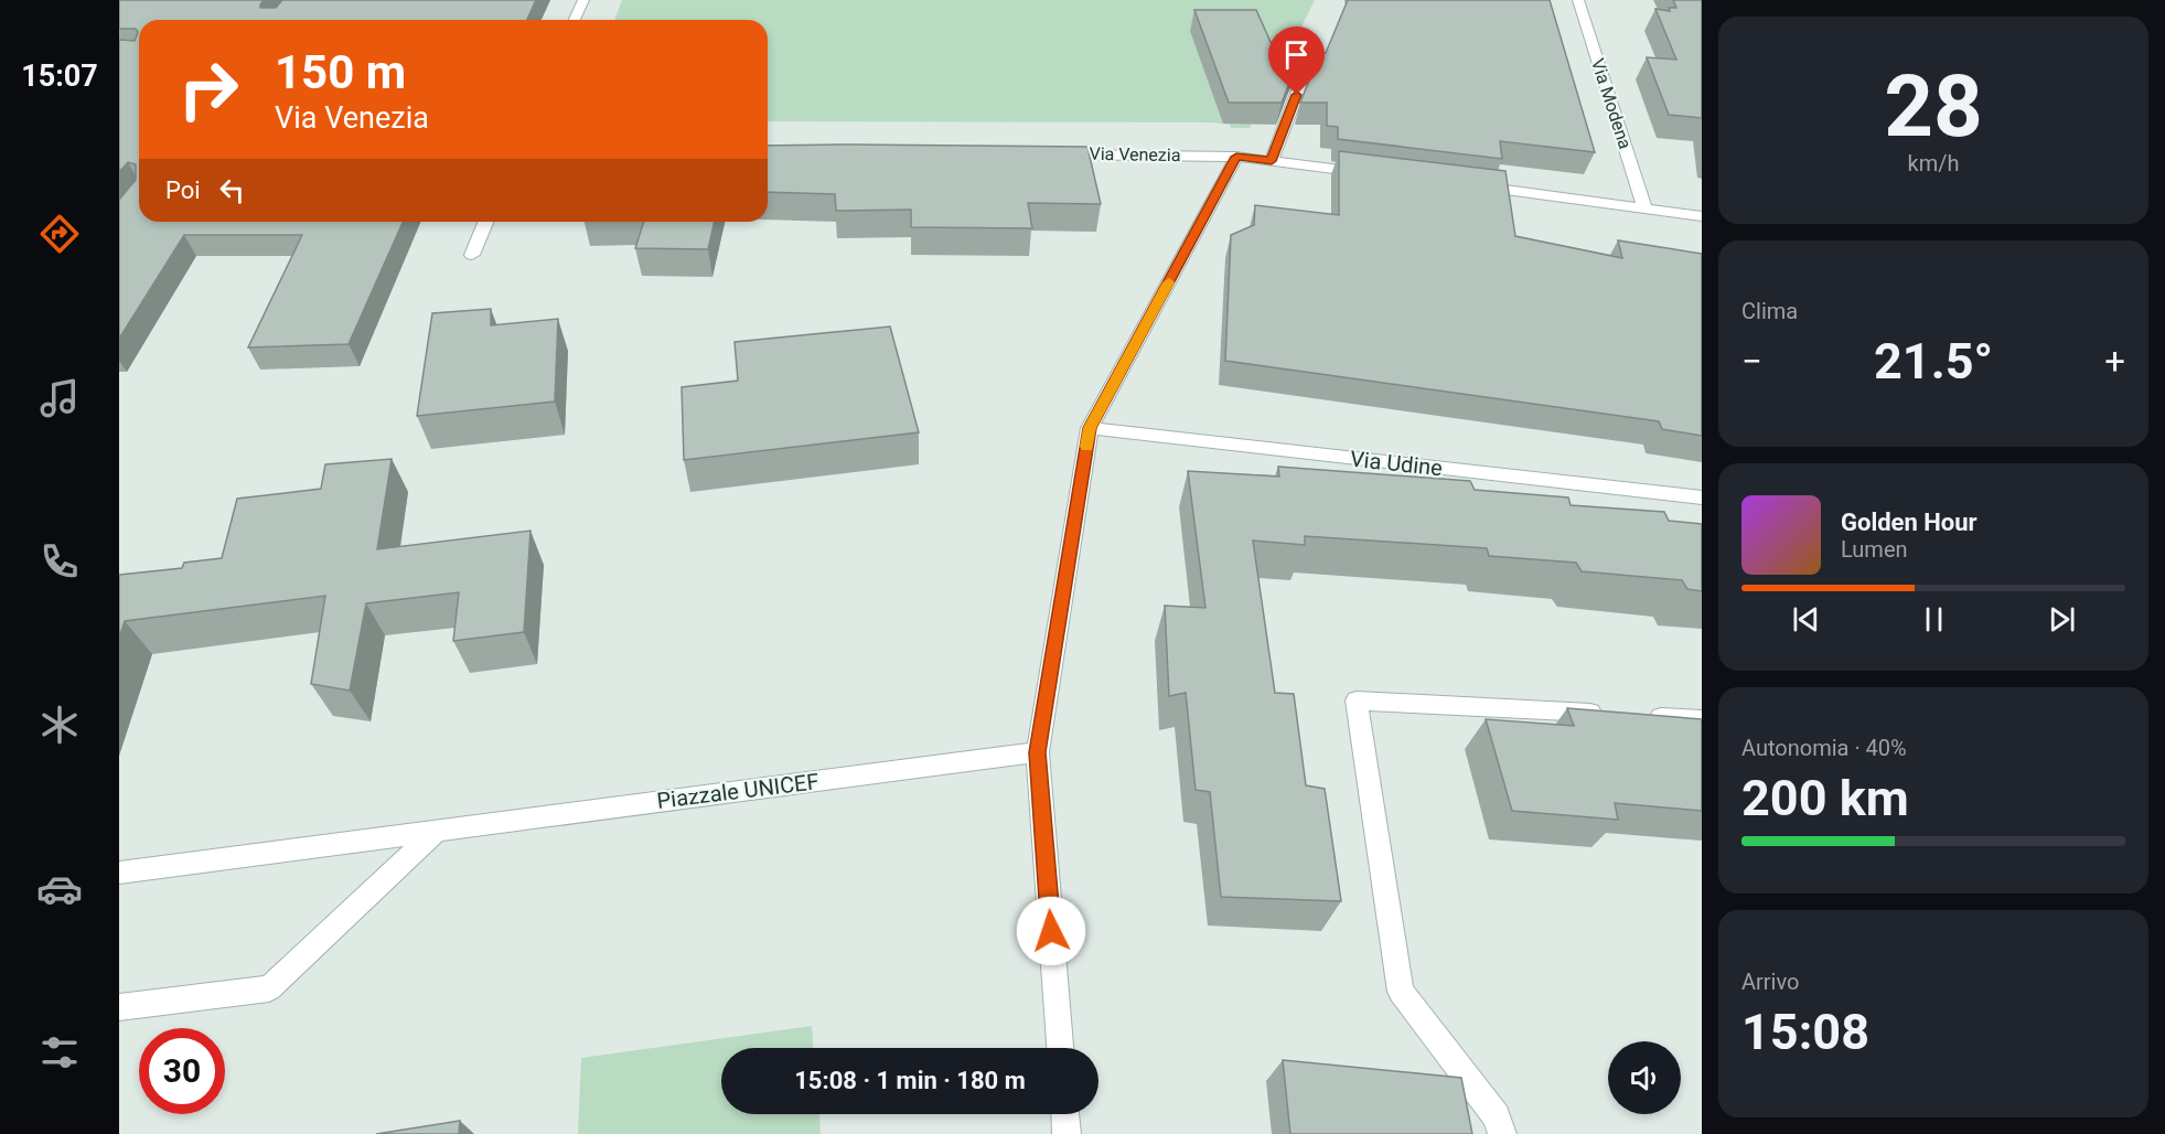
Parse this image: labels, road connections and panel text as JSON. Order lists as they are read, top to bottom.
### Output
{
  "streets": {
    "street": [
      "Via Modena",
      "Via Venezia",
      "Via Udine",
      "Piazzale UNICEF"
    ]
  },
  "page": {
    "tabs": "15:07",
    "tile": [
      ["28", "km/h"],
      "Clima",
      ["Autonomia · 40%", "200 km"],
      ["Arrivo", "15:08"]
    ],
    "turn": ["150 m", "Via Venezia"],
    "then": "Poi",
    "heat": ["−", "21.5°", "+"],
    "song": ["Golden Hour", "Lumen"],
    "limit": "30",
    "trip": "15:08 · 1 min · 180 m"
  }
}
